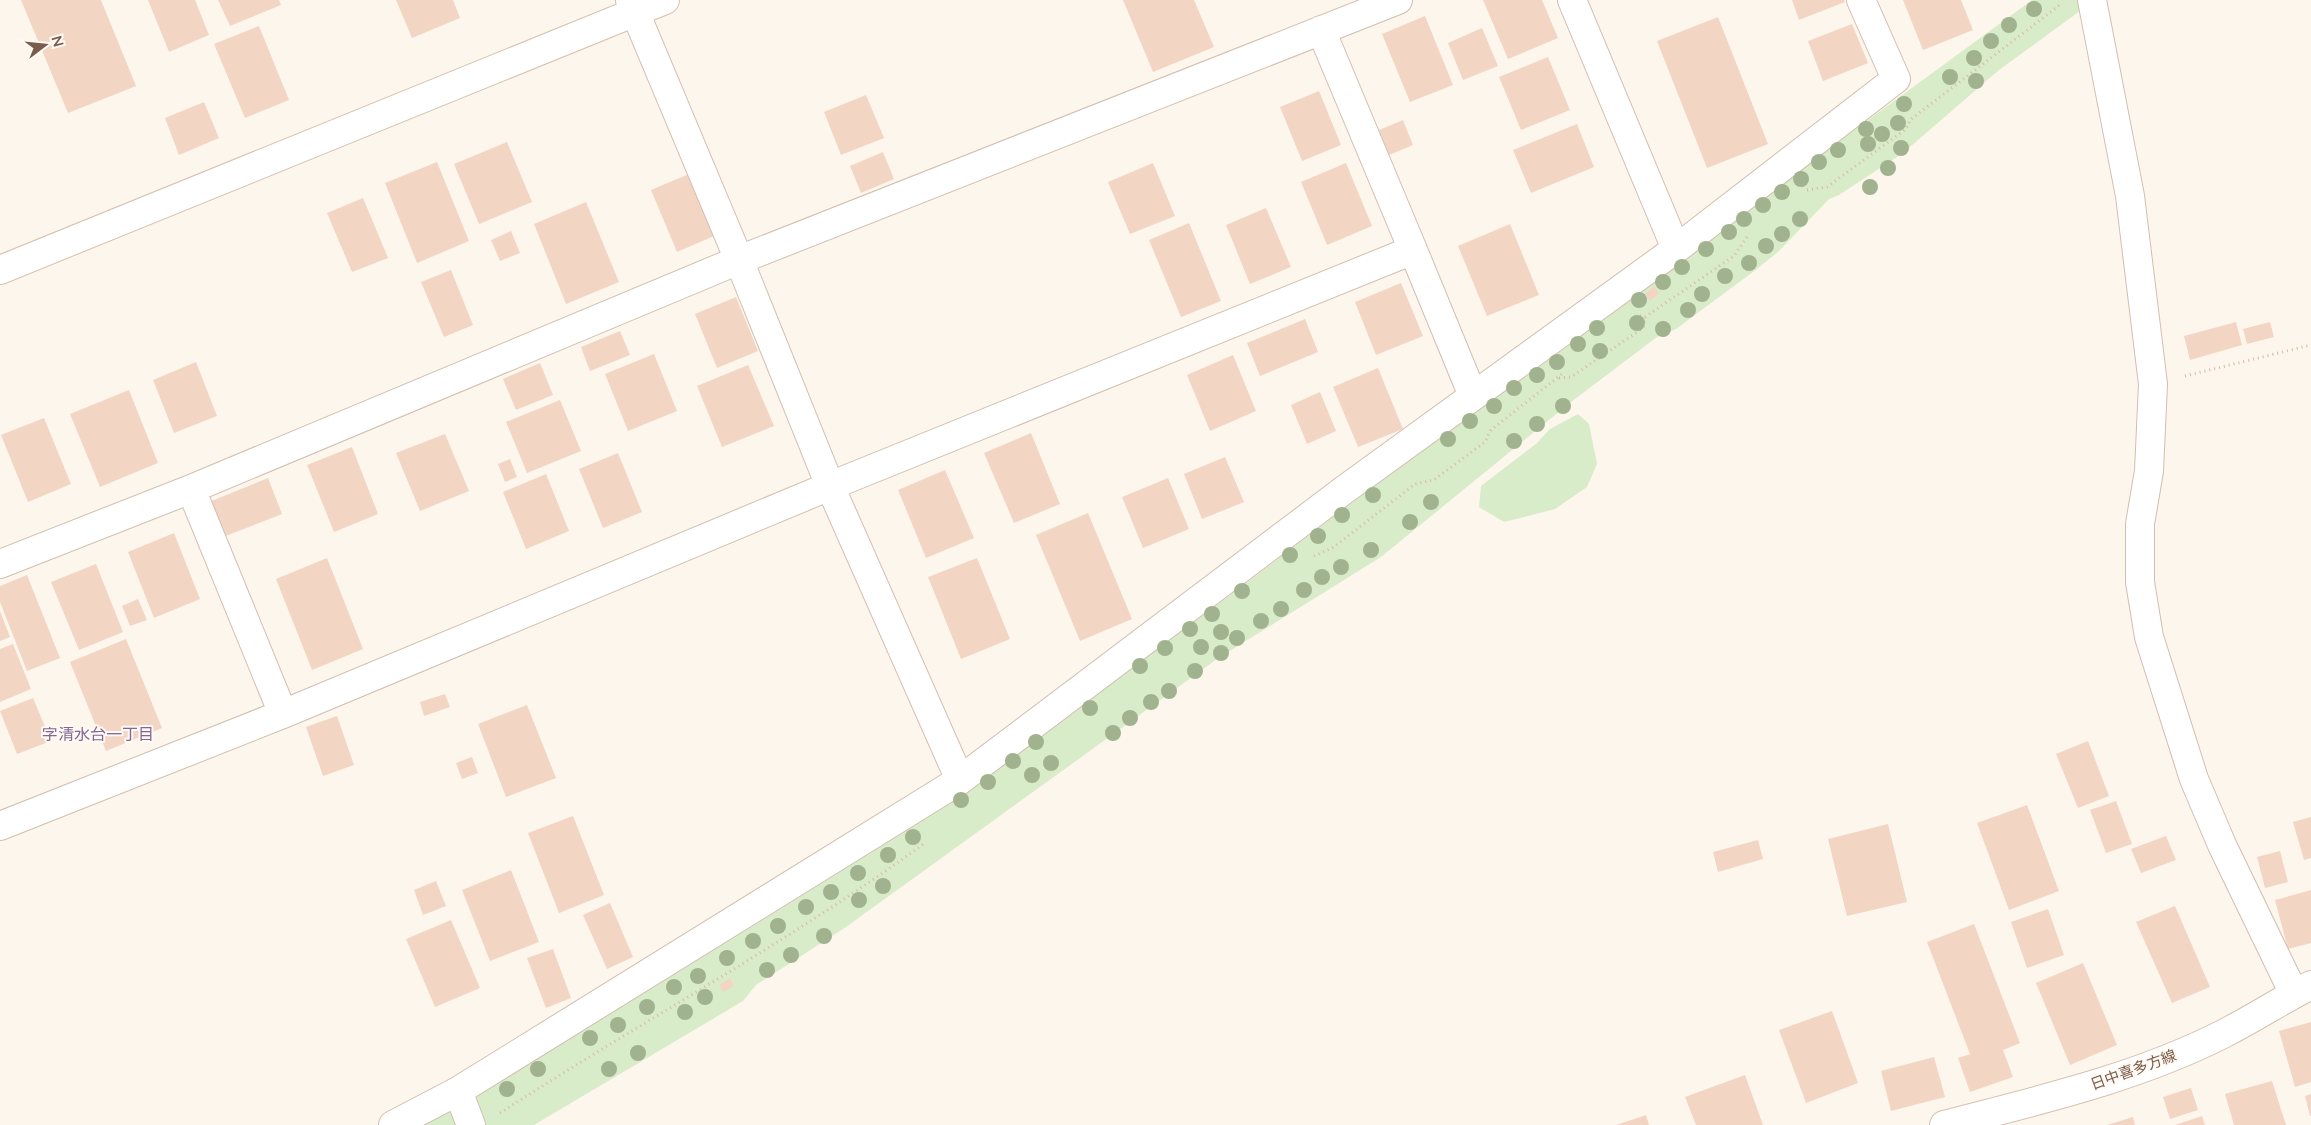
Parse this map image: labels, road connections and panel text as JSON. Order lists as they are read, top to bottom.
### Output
{
  "streets": {
    "street": ["日中喜多方線"]
  },
  "districts": ["字清水台一丁目"],
  "north": "right"
}
